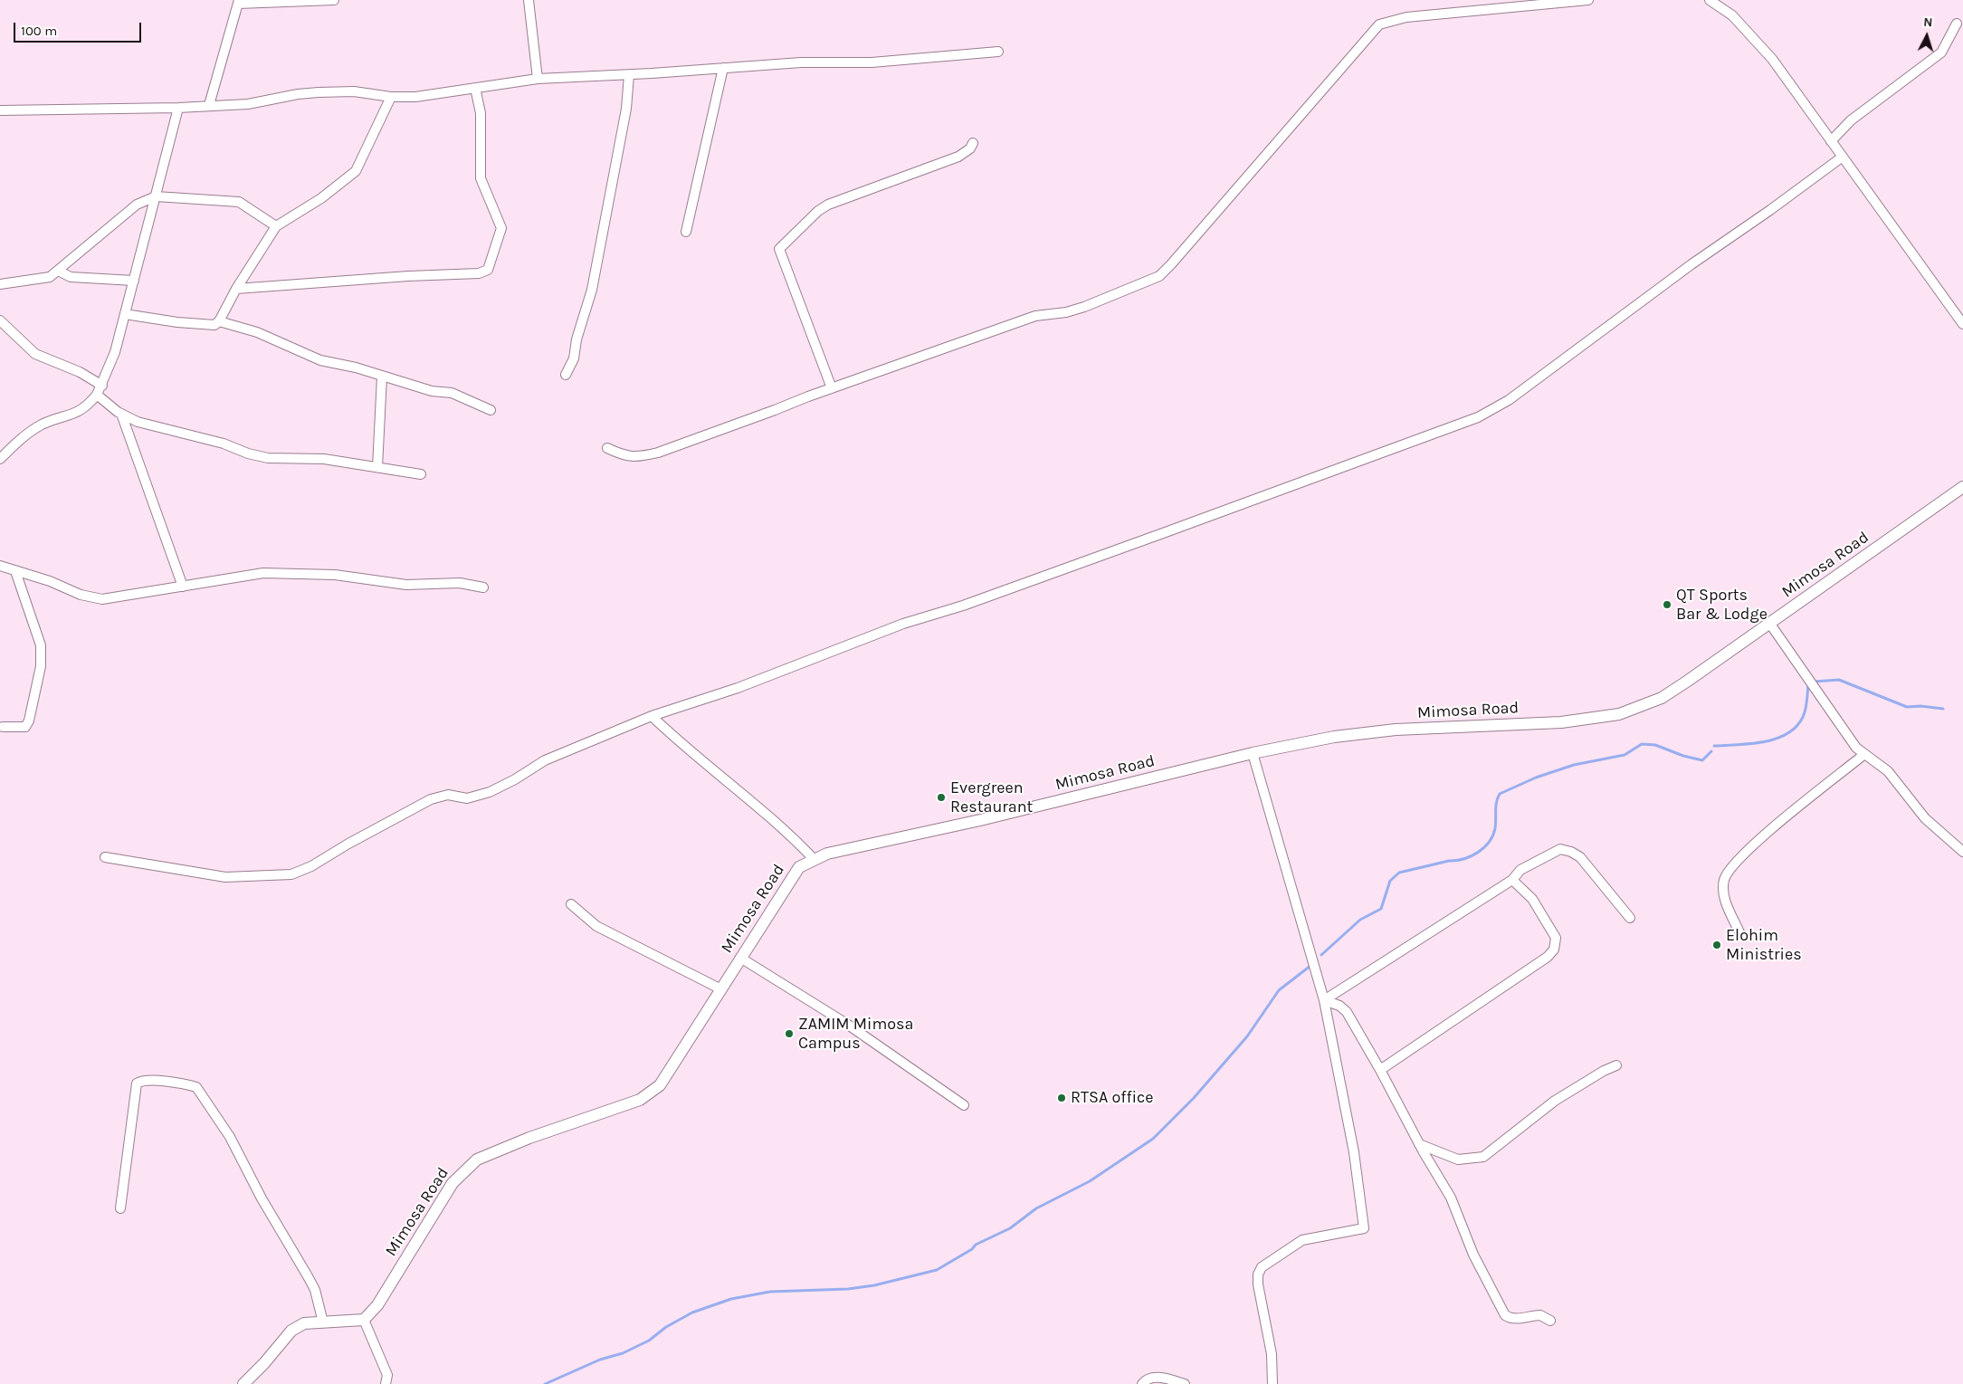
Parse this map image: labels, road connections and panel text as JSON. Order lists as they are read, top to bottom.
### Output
{
  "streets": {
    "street": ["Mimosa Road"]
  },
  "places": [
    "QT Sports Bar & Lodge",
    "Evergreen Restaurant",
    "Elohim Ministries",
    "ZAMIM Mimosa Campus",
    "RTSA office"
  ],
  "scale_bar": "100 m",
  "north": "top"
}
